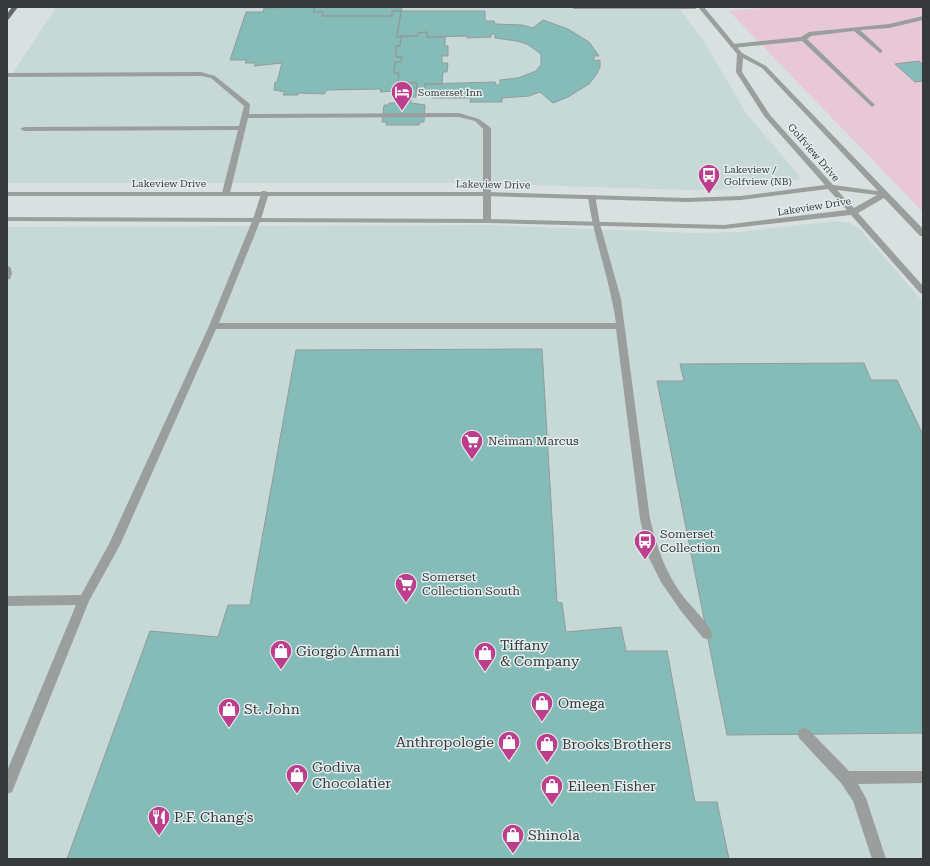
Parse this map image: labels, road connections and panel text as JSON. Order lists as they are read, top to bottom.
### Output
{
  "streets": {
    "street": ["Golfview Drive", "Lakeview Drive"]
  },
  "crossings": [
    ["Golfview Drive", "Lakeview Drive"]
  ],
  "places": {
    "hotel": ["Somerset Inn"],
    "bus stop": ["Lakeview / Golfview (NB)", "Somerset Collection"],
    "supermarket": ["Neiman Marcus", "Somerset Collection South"],
    "shop": [
      "Giorgio Armani",
      "Tiffany & Company",
      "Omega",
      "St. John",
      "Anthropologie",
      "Brooks Brothers",
      "Godiva Chocolatier",
      "Eileen Fisher",
      "Shinola"
    ],
    "restaurant": ["P.F. Chang's"]
  }
}
